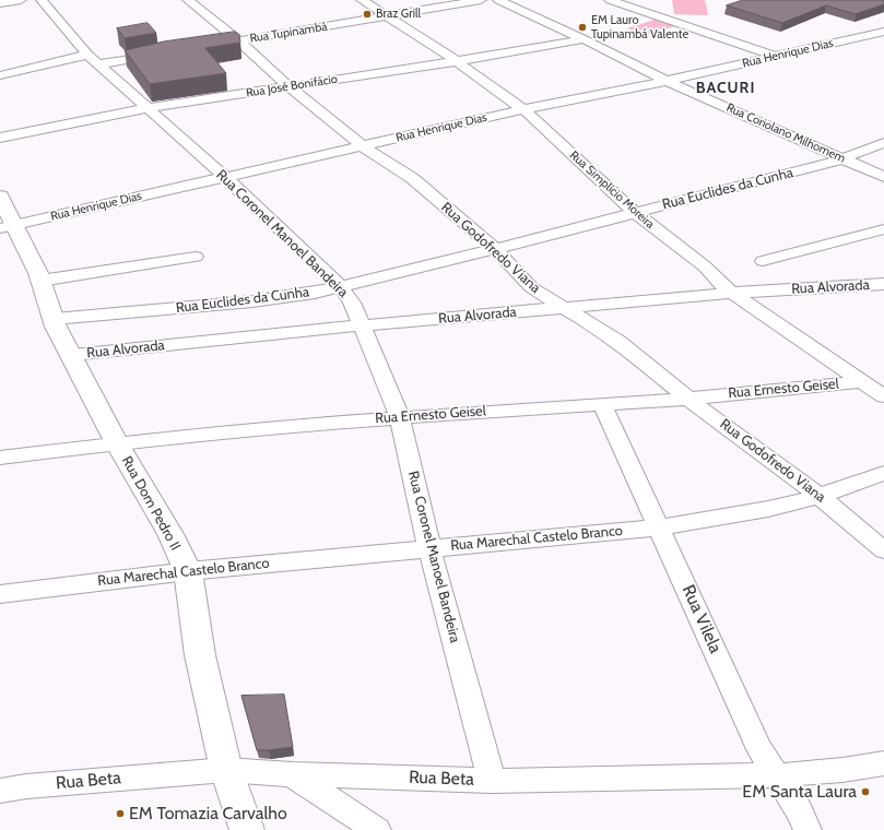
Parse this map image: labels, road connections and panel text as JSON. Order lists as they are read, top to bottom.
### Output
{
  "streets": {
    "main road": ["Rua Dom Pedro II"],
    "street": [
      "Rua Tupinambá",
      "Rua Henrique Dias",
      "Rua José Bonifácio",
      "Rua Coriolano Milhomem",
      "Rua Euclides da Cunha",
      "Rua Simplício Moreira",
      "Rua Coronel Manoel Bandeira",
      "Rua Godofredo Viana",
      "Rua Alvorada",
      "Rua Ernesto Geisel",
      "Rua Marechal Castelo Branco",
      "Rua Vilela",
      "Rua Beta"
    ]
  },
  "crossings": [
    ["Rua Tupinambá", "Rua Simplício Moreira"],
    ["Rua Tupinambá", "Rua Godofredo Viana"],
    ["Rua Henrique Dias", "Rua Coriolano Milhomem"],
    ["Rua Henrique Dias", "Rua Simplício Moreira"],
    ["Rua Henrique Dias", "Rua Coronel Manoel Bandeira"],
    ["Rua Henrique Dias", "Rua Godofredo Viana"],
    ["Rua Henrique Dias", "Rua Dom Pedro II"],
    ["Rua José Bonifácio", "Rua Coriolano Milhomem"],
    ["Rua José Bonifácio", "Rua Simplício Moreira"],
    ["Rua José Bonifácio", "Rua Coronel Manoel Bandeira"],
    ["Rua José Bonifácio", "Rua Godofredo Viana"],
    ["Rua Coriolano Milhomem", "Rua Euclides da Cunha"],
    ["Rua Euclides da Cunha", "Rua Simplício Moreira"],
    ["Rua Euclides da Cunha", "Rua Coronel Manoel Bandeira"],
    ["Rua Euclides da Cunha", "Rua Godofredo Viana"],
    ["Rua Euclides da Cunha", "Rua Dom Pedro II"],
    ["Rua Simplício Moreira", "Rua Alvorada"],
    ["Rua Simplício Moreira", "Rua Ernesto Geisel"],
    ["Rua Coronel Manoel Bandeira", "Rua Alvorada"],
    ["Rua Coronel Manoel Bandeira", "Rua Ernesto Geisel"],
    ["Rua Coronel Manoel Bandeira", "Rua Marechal Castelo Branco"],
    ["Rua Coronel Manoel Bandeira", "Rua Beta"],
    ["Rua Godofredo Viana", "Rua Alvorada"],
    ["Rua Godofredo Viana", "Rua Ernesto Geisel"],
    ["Rua Godofredo Viana", "Rua Marechal Castelo Branco"],
    ["Rua Alvorada", "Rua Dom Pedro II"],
    ["Rua Ernesto Geisel", "Rua Dom Pedro II"],
    ["Rua Ernesto Geisel", "Rua Vilela"],
    ["Rua Dom Pedro II", "Rua Marechal Castelo Branco"],
    ["Rua Dom Pedro II", "Rua Beta"],
    ["Rua Marechal Castelo Branco", "Rua Vilela"],
    ["Rua Vilela", "Rua Beta"]
  ],
  "districts": ["BACURI"],
  "places": [
    "Braz Grill",
    "EM Lauro Tupinambá Valente",
    "EM Santa Laura",
    "EM Tomazia Carvalho"
  ]
}
